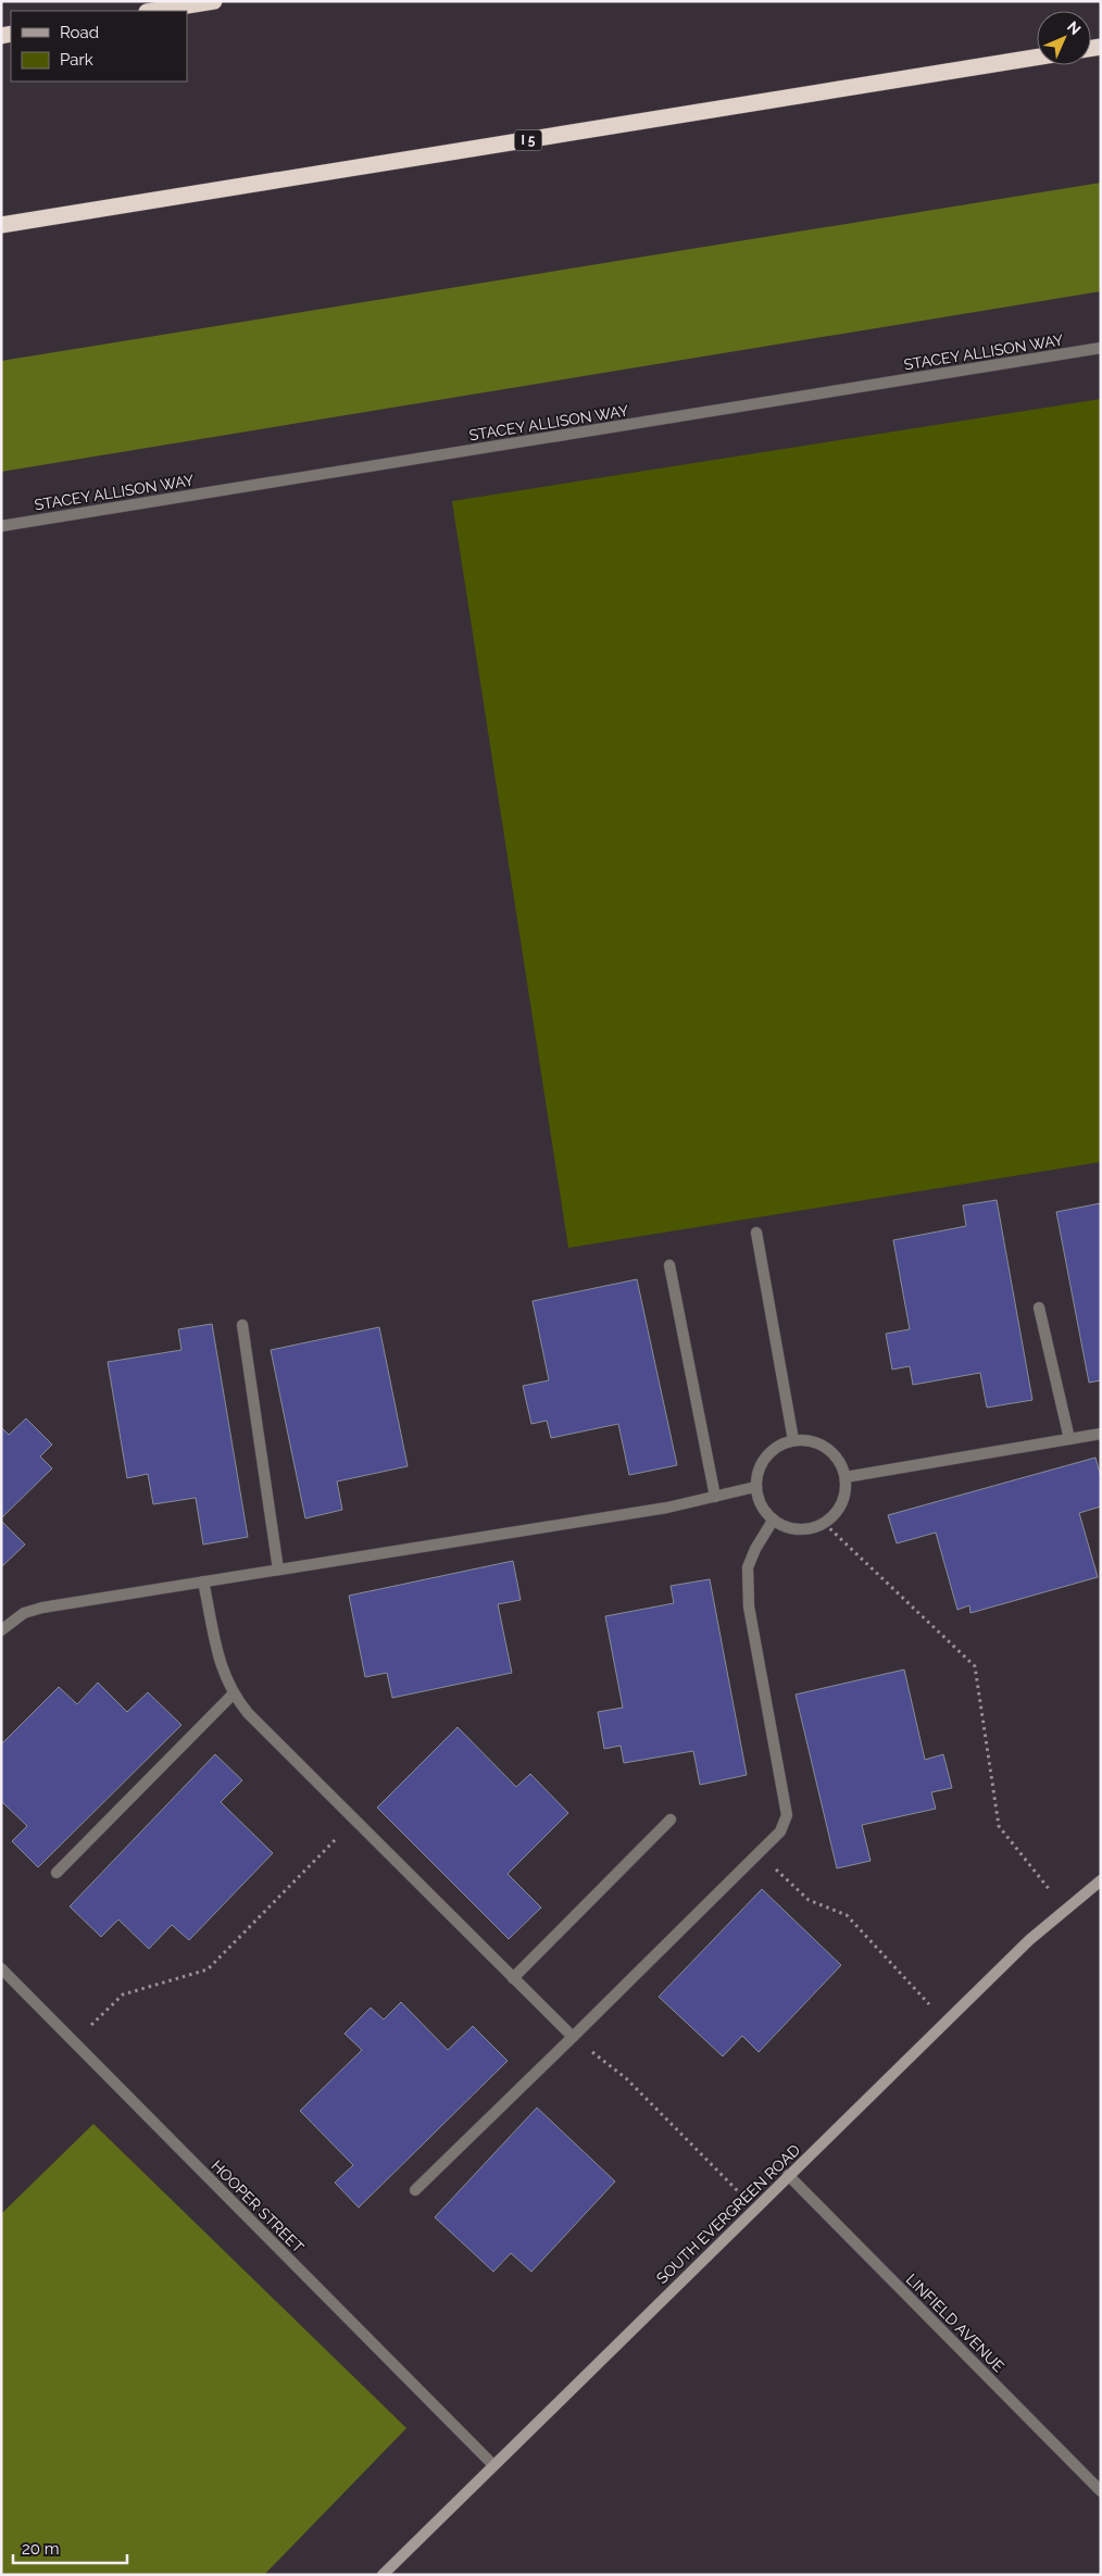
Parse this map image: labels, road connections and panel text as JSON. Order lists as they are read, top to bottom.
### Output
{
  "streets": {
    "highway": ["I 5"],
    "main road": ["SOUTH EVERGREEN ROAD"],
    "street": ["STACEY ALLISON WAY", "HOOPER STREET", "LINFIELD AVENUE"]
  },
  "crossings": [
    ["HOOPER STREET", "SOUTH EVERGREEN ROAD"],
    ["SOUTH EVERGREEN ROAD", "LINFIELD AVENUE"]
  ],
  "legend": ["Road", "Park"],
  "scale_bar": "20 m",
  "north": "top right"
}
